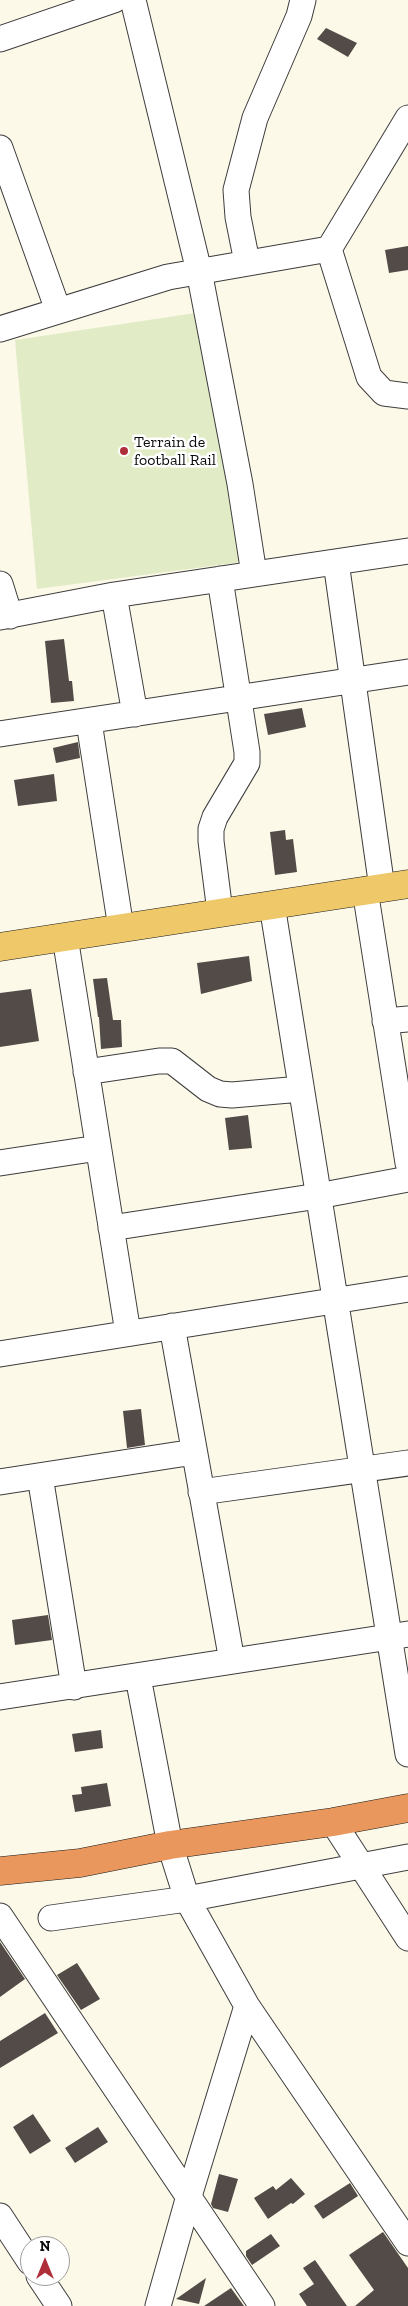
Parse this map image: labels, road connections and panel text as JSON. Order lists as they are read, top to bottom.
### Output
{
  "places": ["Terrain de football Rail"],
  "north": "top"
}
